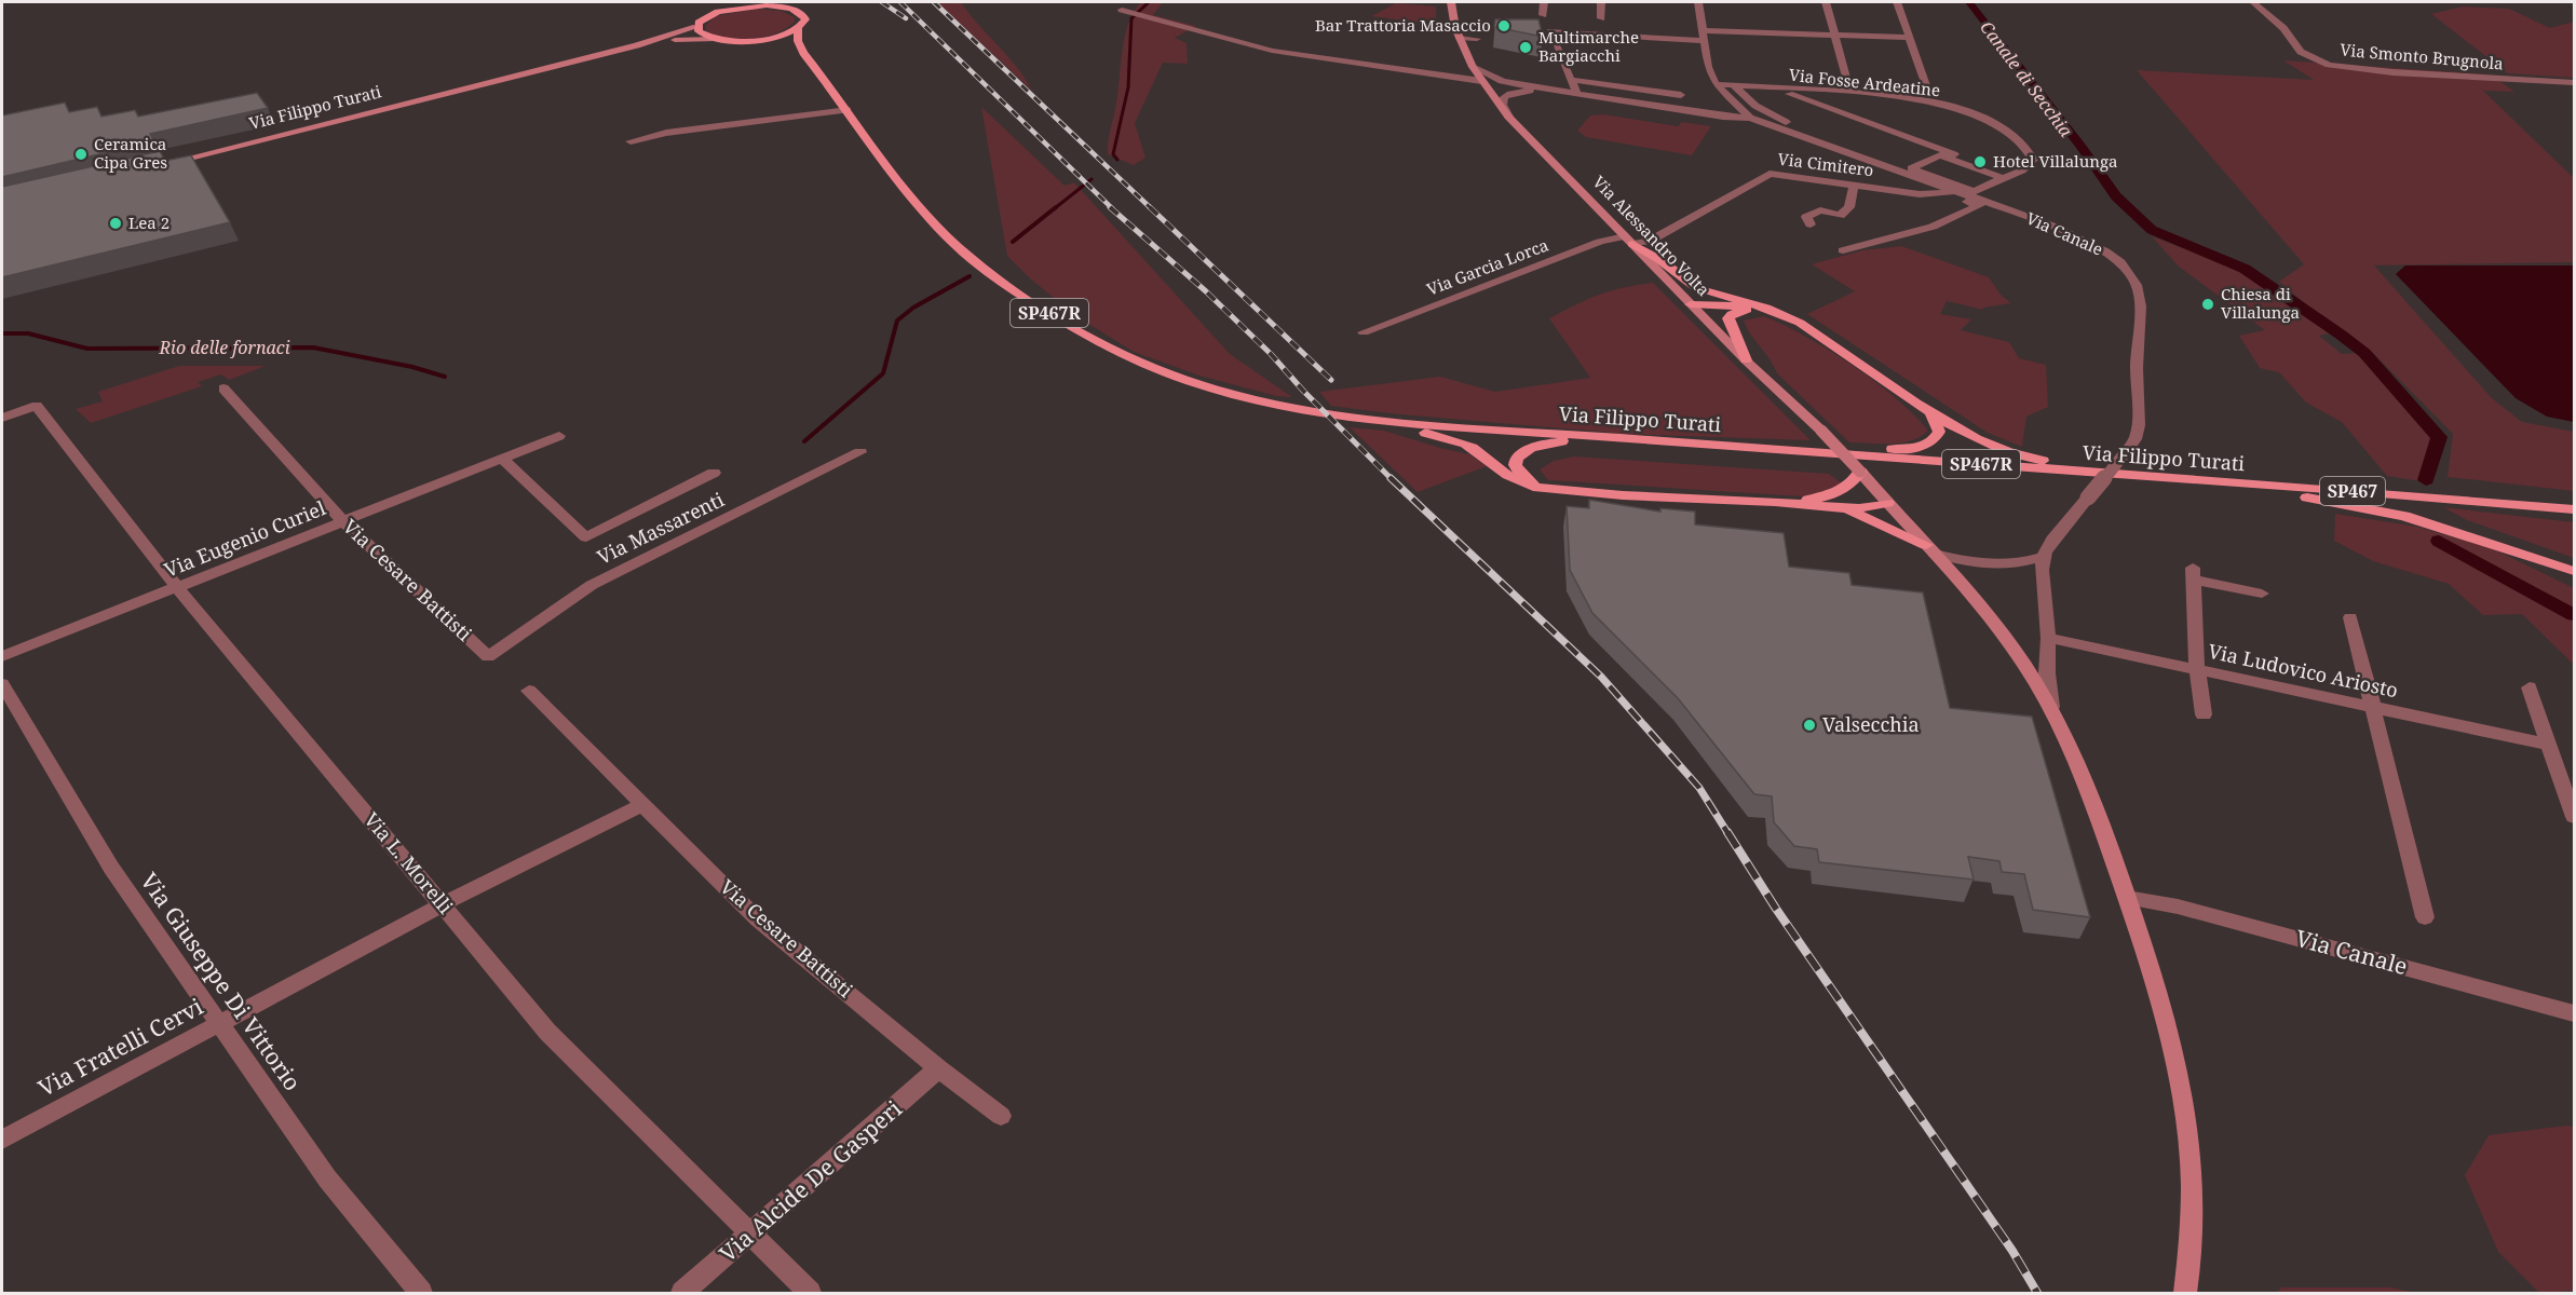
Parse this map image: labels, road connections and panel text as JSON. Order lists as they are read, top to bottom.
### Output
{
  "streets": {
    "main road": [
      "Via Filippo Turati",
      "Via Canale",
      "Via Alessandro Volta",
      "SP467R",
      "SP467"
    ],
    "street": [
      "Via Smonto Brugnola",
      "Via Fosse Ardeatine",
      "Via Cimitero",
      "Via Garcia Lorca",
      "Via Massarenti",
      "Via Eugenio Curiel",
      "Via Cesare Battisti",
      "Via Ludovico Ariosto",
      "Via L. Morelli",
      "Via Giuseppe Di Vittorio",
      "Via Fratelli Cervi",
      "Via Alcide De Gasperi"
    ]
  },
  "crossings": [
    ["Via Fosse Ardeatine", "Via Canale"],
    ["Via Filippo Turati", "SP467R"],
    ["Via Cimitero", "Via Canale"],
    ["Via Cimitero", "Via Alessandro Volta"],
    ["Via Cimitero", "Via Garcia Lorca"],
    ["Via Canale", "Via Alessandro Volta"],
    ["Via Canale", "Via Ludovico Ariosto"],
    ["Via Alessandro Volta", "Via Garcia Lorca"],
    ["Via Massarenti", "Via Eugenio Curiel"],
    ["Via Massarenti", "Via Cesare Battisti"],
    ["Via Eugenio Curiel", "Via Cesare Battisti"],
    ["Via Eugenio Curiel", "Via L. Morelli"],
    ["Via Cesare Battisti", "Via Fratelli Cervi"],
    ["Via Cesare Battisti", "Via Alcide De Gasperi"],
    ["Via L. Morelli", "Via Fratelli Cervi"],
    ["Via L. Morelli", "Via Alcide De Gasperi"],
    ["Via Giuseppe Di Vittorio", "Via Fratelli Cervi"]
  ],
  "water": ["Canale di Secchia", "Rio delle fornaci"],
  "places": [
    "Bar Trattoria Masaccio",
    "Multimarche Bargiacchi",
    "Ceramica Cipa Gres",
    "Hotel Villalunga",
    "Lea 2",
    "Chiesa di Villalunga",
    "Valsecchia"
  ]
}
